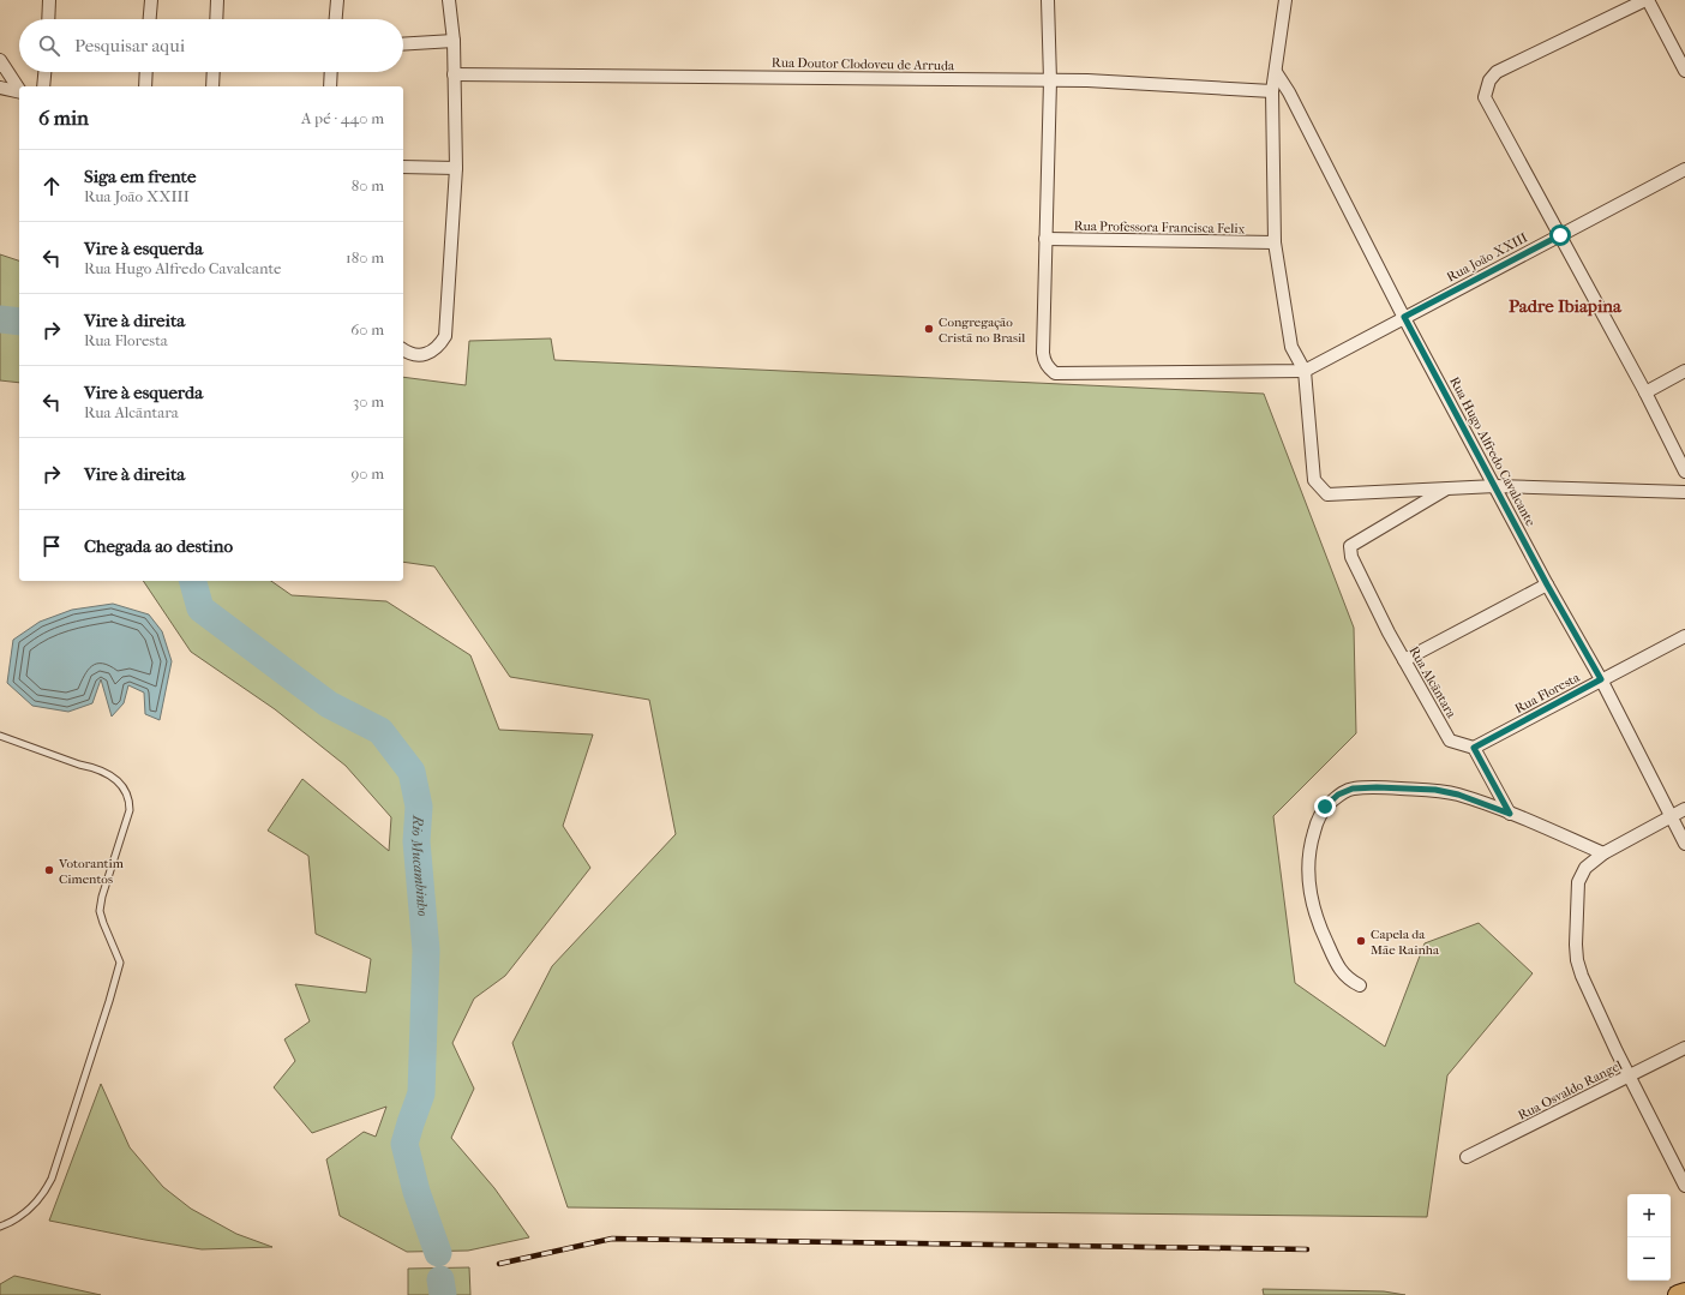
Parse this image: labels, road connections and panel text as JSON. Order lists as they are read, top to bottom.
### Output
{
  "streets": {
    "street": [
      "Rua Doutor Clodoveu de Arruda",
      "Rua Professora Francisca Felix",
      "Rua João XXIII",
      "Rua Hugo Alfredo Cavalcante",
      "Rua Alcãntara",
      "Rua Floresta",
      "Rua Osvaldo Rangel"
    ]
  },
  "crossings": [
    ["Rua João XXIII", "Rua Hugo Alfredo Cavalcante"],
    ["Rua Hugo Alfredo Cavalcante", "Rua Floresta"],
    ["Rua Alcãntara", "Rua Floresta"]
  ],
  "districts": ["Padre Ibiapina"],
  "water": ["Rio Mucambinho"],
  "places": ["Congregação Cristã no Brasil", "Votorantim Cimentos", "Capela da Mãe Rainha"],
  "page": {
    "search": "Pesquisar aqui",
    "heading": ["6 min", "A pé · 440 m"],
    "list": [
      ["Siga em frente", "Rua João XXIII", "80 m"],
      ["Vire à esquerda", "Rua Hugo Alfredo Cavalcante", "180 m"],
      ["Vire à direita", "Rua Floresta", "60 m"],
      ["Vire à esquerda", "Rua Alcãntara", "30 m"],
      ["Vire à direita", "90 m"],
      "Chegada ao destino"
    ],
    "map_buttons": ["+", "−"]
  }
}
